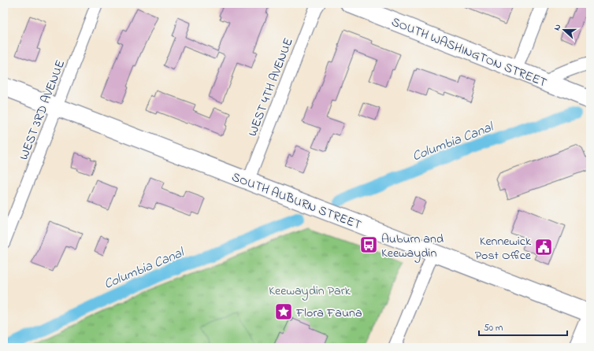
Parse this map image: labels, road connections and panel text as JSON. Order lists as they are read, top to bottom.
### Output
{
  "streets": {
    "street": [
      "SOUTH WASHINGTON STREET",
      "WEST 4TH AVENUE",
      "WEST 3RD AVENUE",
      "SOUTH AUBURN STREET"
    ]
  },
  "crossings": [
    ["WEST 4TH AVENUE", "SOUTH AUBURN STREET"],
    ["WEST 3RD AVENUE", "SOUTH AUBURN STREET"]
  ],
  "water": ["Columbia Canal"],
  "parks": ["Keewaydin Park"],
  "places": {
    "bus stop": ["Auburn and Keewaydin"],
    "public building": ["Kennewick Post Office"],
    "place": ["Flora Fauna"]
  },
  "scale_bar": "50 m",
  "north": "left"
}
